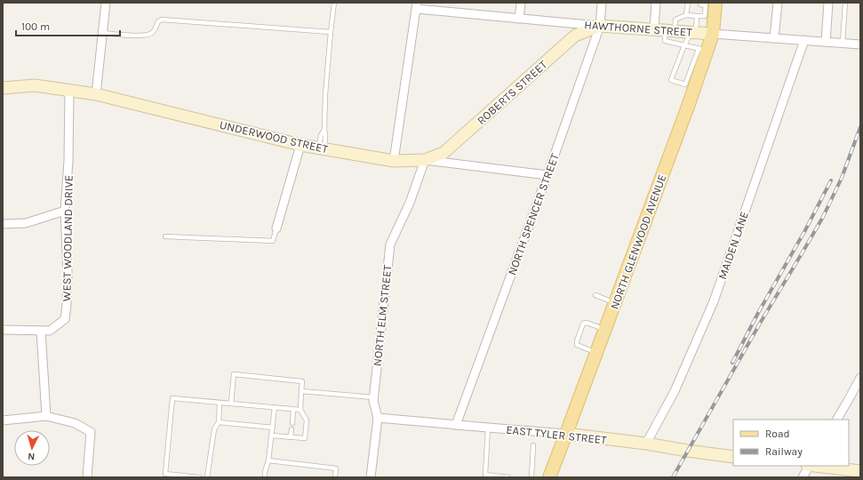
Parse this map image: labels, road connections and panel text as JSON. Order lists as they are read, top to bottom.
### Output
{
  "streets": {
    "main road": ["NORTH GLENWOOD AVENUE"],
    "street": [
      "HAWTHORNE STREET",
      "ROBERTS STREET",
      "UNDERWOOD STREET",
      "NORTH SPENCER STREET",
      "WEST WOODLAND DRIVE",
      "MAIDEN LANE",
      "NORTH ELM STREET",
      "EAST TYLER STREET"
    ]
  },
  "crossings": [
    ["HAWTHORNE STREET", "ROBERTS STREET"],
    ["HAWTHORNE STREET", "NORTH SPENCER STREET"],
    ["HAWTHORNE STREET", "NORTH GLENWOOD AVENUE"],
    ["HAWTHORNE STREET", "MAIDEN LANE"],
    ["ROBERTS STREET", "UNDERWOOD STREET"],
    ["ROBERTS STREET", "NORTH SPENCER STREET"],
    ["ROBERTS STREET", "NORTH ELM STREET"],
    ["UNDERWOOD STREET", "NORTH SPENCER STREET"],
    ["UNDERWOOD STREET", "WEST WOODLAND DRIVE"],
    ["UNDERWOOD STREET", "NORTH ELM STREET"],
    ["NORTH SPENCER STREET", "EAST TYLER STREET"],
    ["NORTH GLENWOOD AVENUE", "EAST TYLER STREET"],
    ["MAIDEN LANE", "EAST TYLER STREET"],
    ["NORTH ELM STREET", "EAST TYLER STREET"]
  ],
  "legend": ["Road", "Railway"],
  "scale_bar": "100 m",
  "north": "bottom"
}
